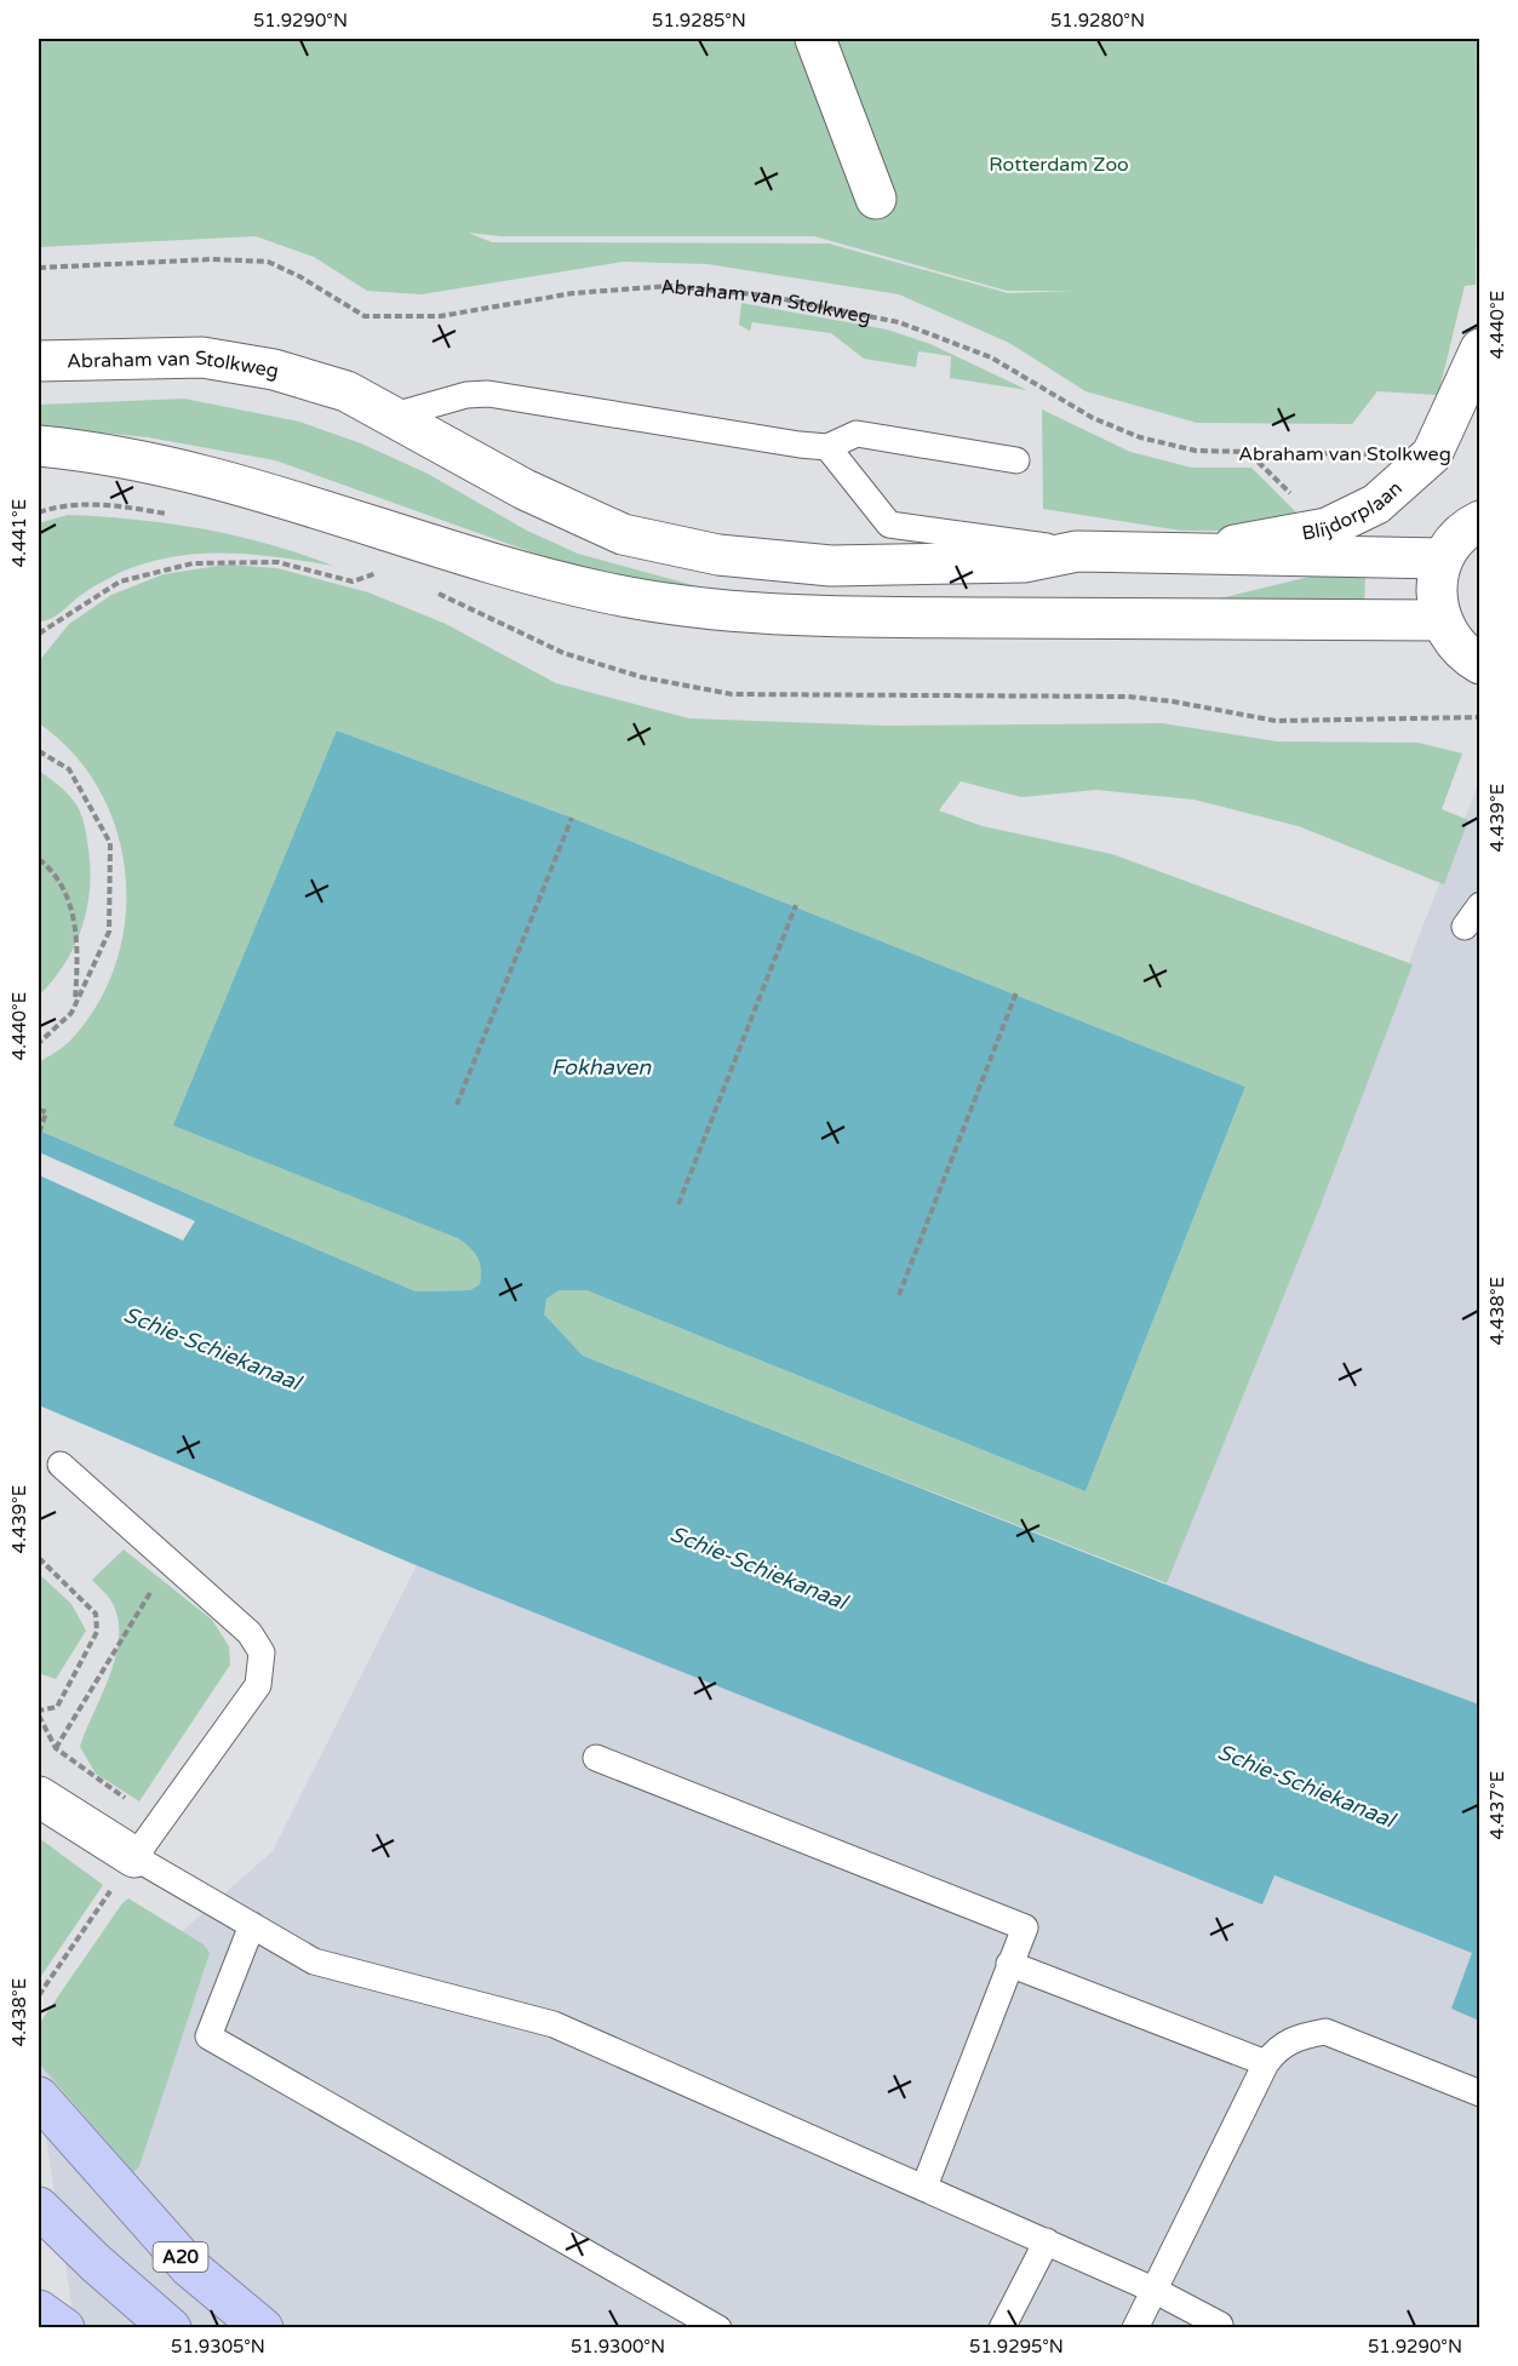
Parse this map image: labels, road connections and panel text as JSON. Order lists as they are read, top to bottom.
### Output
{
  "streets": {
    "highway": ["A20"],
    "street": ["Abraham van Stolkweg", "Blijdorplaan"]
  },
  "crossings": [
    ["Abraham van Stolkweg", "Blijdorplaan"]
  ],
  "water": ["Fokhaven", "Schie-Schiekanaal"],
  "parks": ["Rotterdam Zoo"],
  "coordinates": [
    "51.9290°N",
    "51.9285°N",
    "51.9280°N",
    "4.440°E",
    "4.441°E",
    "4.439°E",
    "4.438°E",
    "4.437°E",
    "51.9305°N",
    "51.9300°N",
    "51.9295°N"
  ]
}
